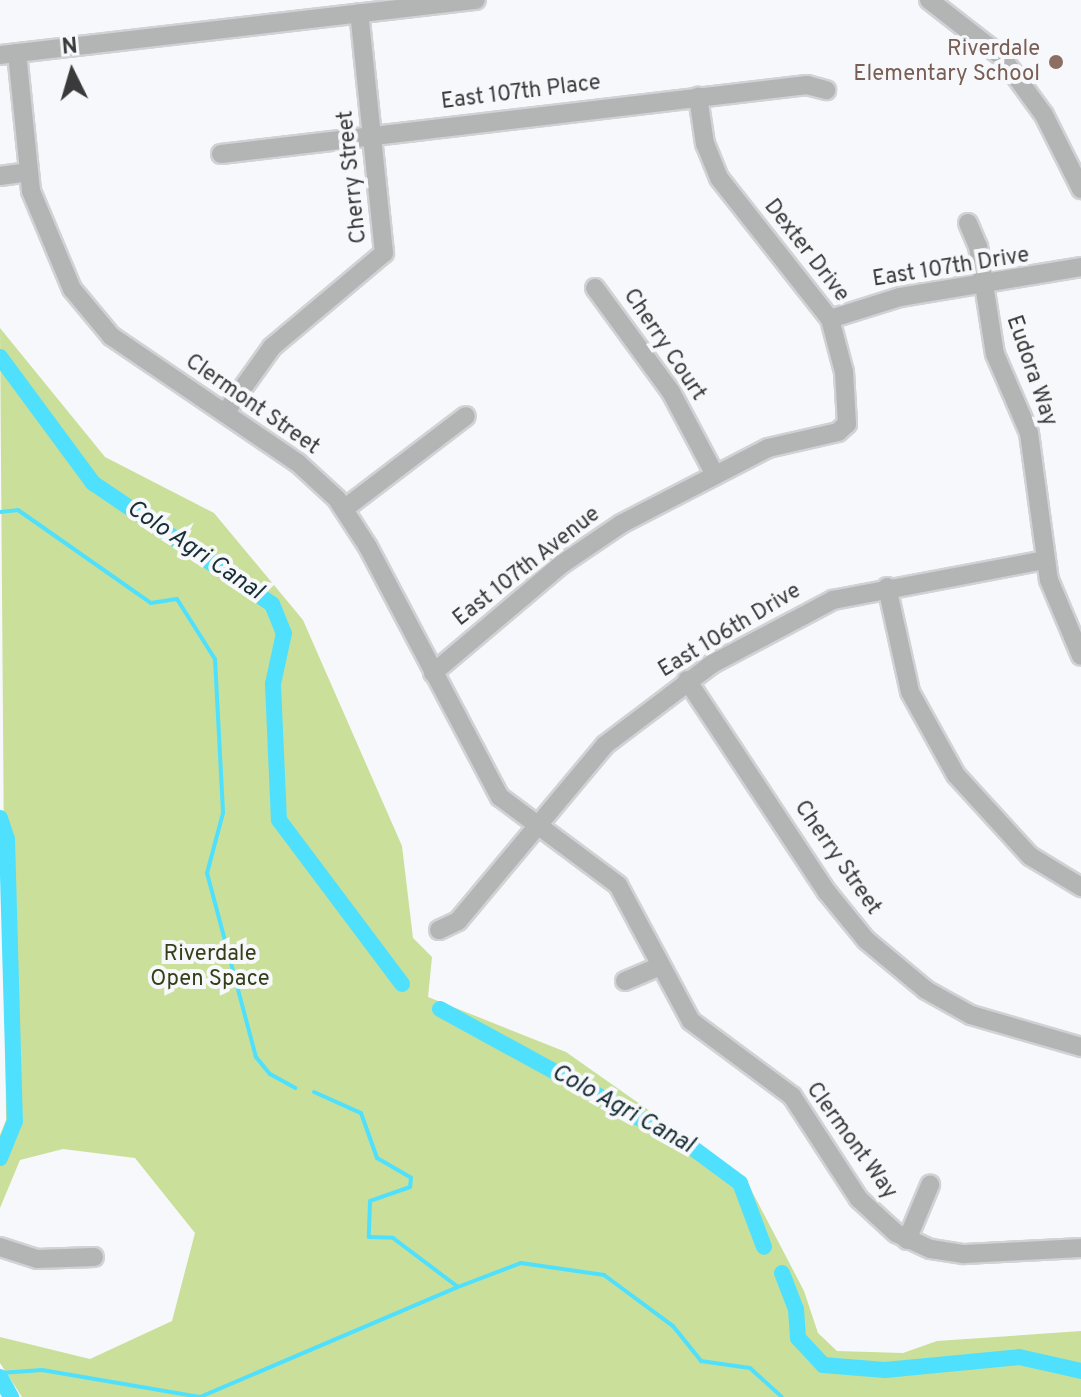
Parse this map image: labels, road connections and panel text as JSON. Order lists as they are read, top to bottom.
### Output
{
  "streets": {
    "street": [
      "East 107th Place",
      "Cherry Street",
      "Dexter Drive",
      "East 107th Drive",
      "Cherry Court",
      "Eudora Way",
      "Clermont Street",
      "East 107th Avenue",
      "East 106th Drive",
      "Clermont Way"
    ]
  },
  "crossings": [
    ["East 107th Place", "Cherry Street"],
    ["East 107th Place", "Dexter Drive"],
    ["Cherry Street", "Clermont Street"],
    ["Cherry Street", "East 106th Drive"],
    ["Dexter Drive", "East 107th Drive"],
    ["Dexter Drive", "East 107th Avenue"],
    ["East 107th Drive", "Eudora Way"],
    ["Cherry Court", "East 107th Avenue"],
    ["Eudora Way", "East 106th Drive"],
    ["Clermont Street", "East 107th Avenue"],
    ["Clermont Street", "East 106th Drive"],
    ["Clermont Street", "Clermont Way"],
    ["East 106th Drive", "Clermont Way"]
  ],
  "water": ["Colo Agri Canal"],
  "parks": ["Riverdale Open Space"],
  "places": ["Riverdale Elementary School"],
  "north": "top"
}
